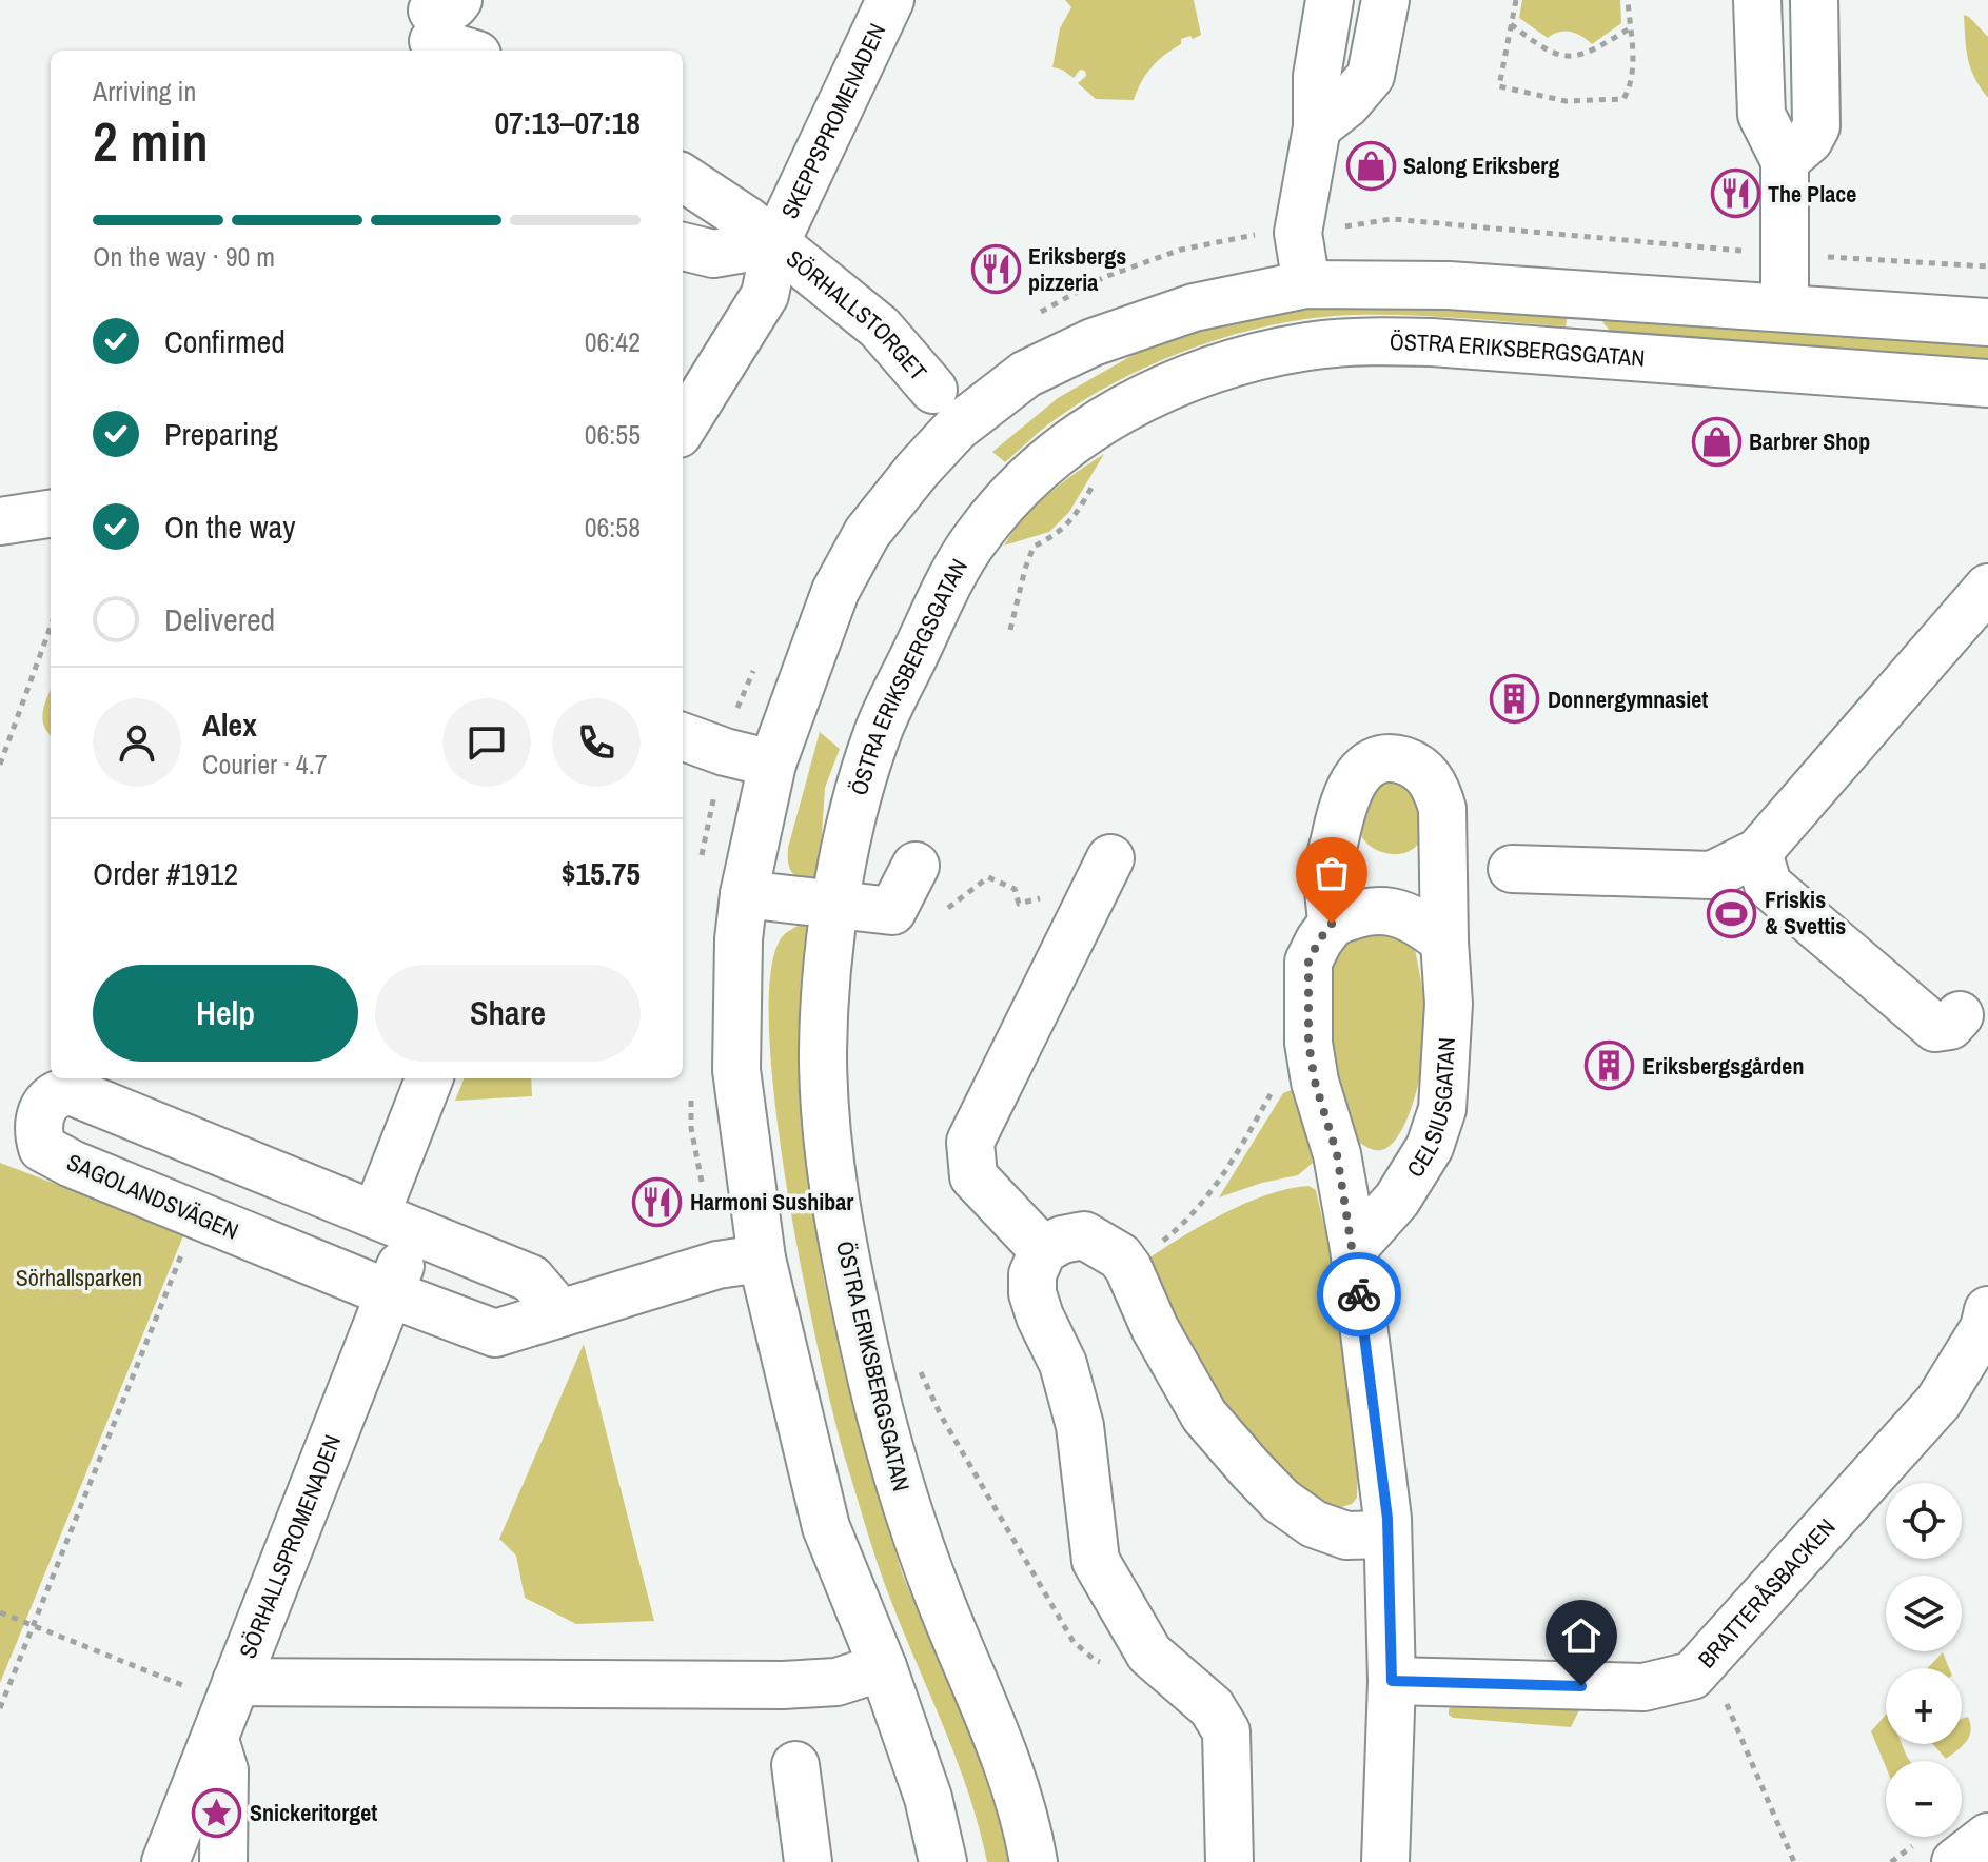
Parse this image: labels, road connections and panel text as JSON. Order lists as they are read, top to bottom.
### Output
{
  "streets": {
    "street": [
      "SKEPPSPROMENADEN",
      "SÖRHALLSTORGET",
      "ÖSTRA ERIKSBERGSGATAN",
      "CELSIUSGATAN",
      "SAGOLANDSVÄGEN",
      "SÖRHALLSPROMENADEN",
      "BRATTERÅSBACKEN"
    ]
  },
  "crossings": [
    ["SKEPPSPROMENADEN", "SÖRHALLSTORGET"],
    ["SAGOLANDSVÄGEN", "SÖRHALLSPROMENADEN"]
  ],
  "parks": ["Sörhallsparken"],
  "places": {
    "shop": ["Salong Eriksberg", "Barbrer Shop"],
    "restaurant": ["The Place", "Eriksbergs pizzeria", "Harmoni Sushibar"],
    "building": ["Donnergymnasiet", "Eriksbergsgården"],
    "sports": ["Friskis & Svettis"],
    "place": ["Snickeritorget"]
  },
  "page": {
    "heading": ["2 min", "Arriving in", "07:13–07:18"],
    "panel": [
      "Alex",
      "Courier · 4.7",
      "Order #1912",
      "$15.75"
    ],
    "bar": "On the way · 90 m",
    "list": [
      ["Confirmed", "06:42"],
      ["Preparing", "06:55"],
      ["On the way", "06:58"],
      "Delivered"
    ],
    "buttons": ["Help", "Share"],
    "map_buttons": ["+", "−"]
  }
}
